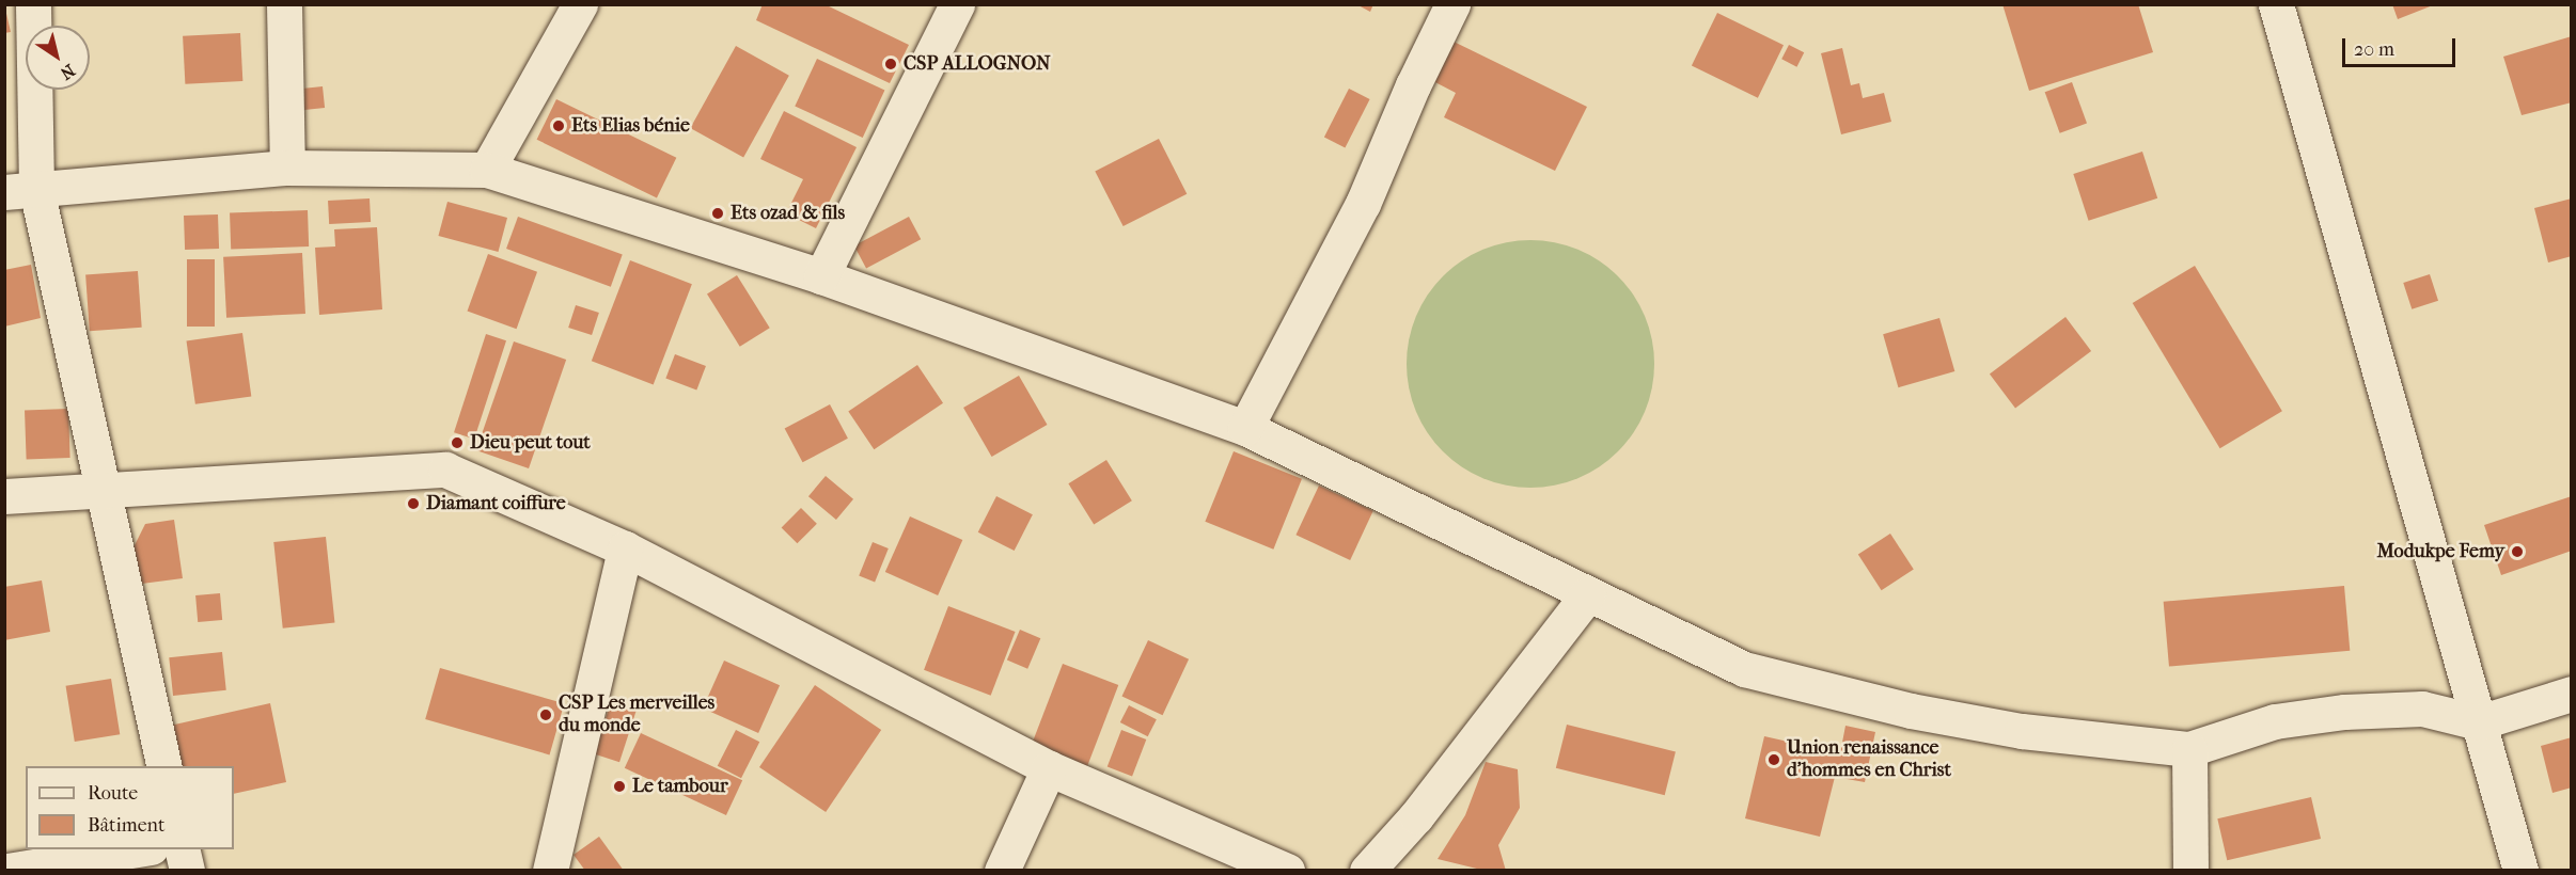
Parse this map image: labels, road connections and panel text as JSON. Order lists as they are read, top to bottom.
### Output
{
  "places": [
    "CSP ALLOGNON",
    "Ets Elias bénie",
    "Ets ozad & fils",
    "Dieu peut tout",
    "Diamant coiffure",
    "Modukpe Femy",
    "CSP Les merveilles du monde",
    "Union renaissance d'hommes en Christ",
    "Le tambour"
  ],
  "legend": ["Route", "Bâtiment"],
  "scale_bar": "20 m",
  "north": "bottom right"
}
